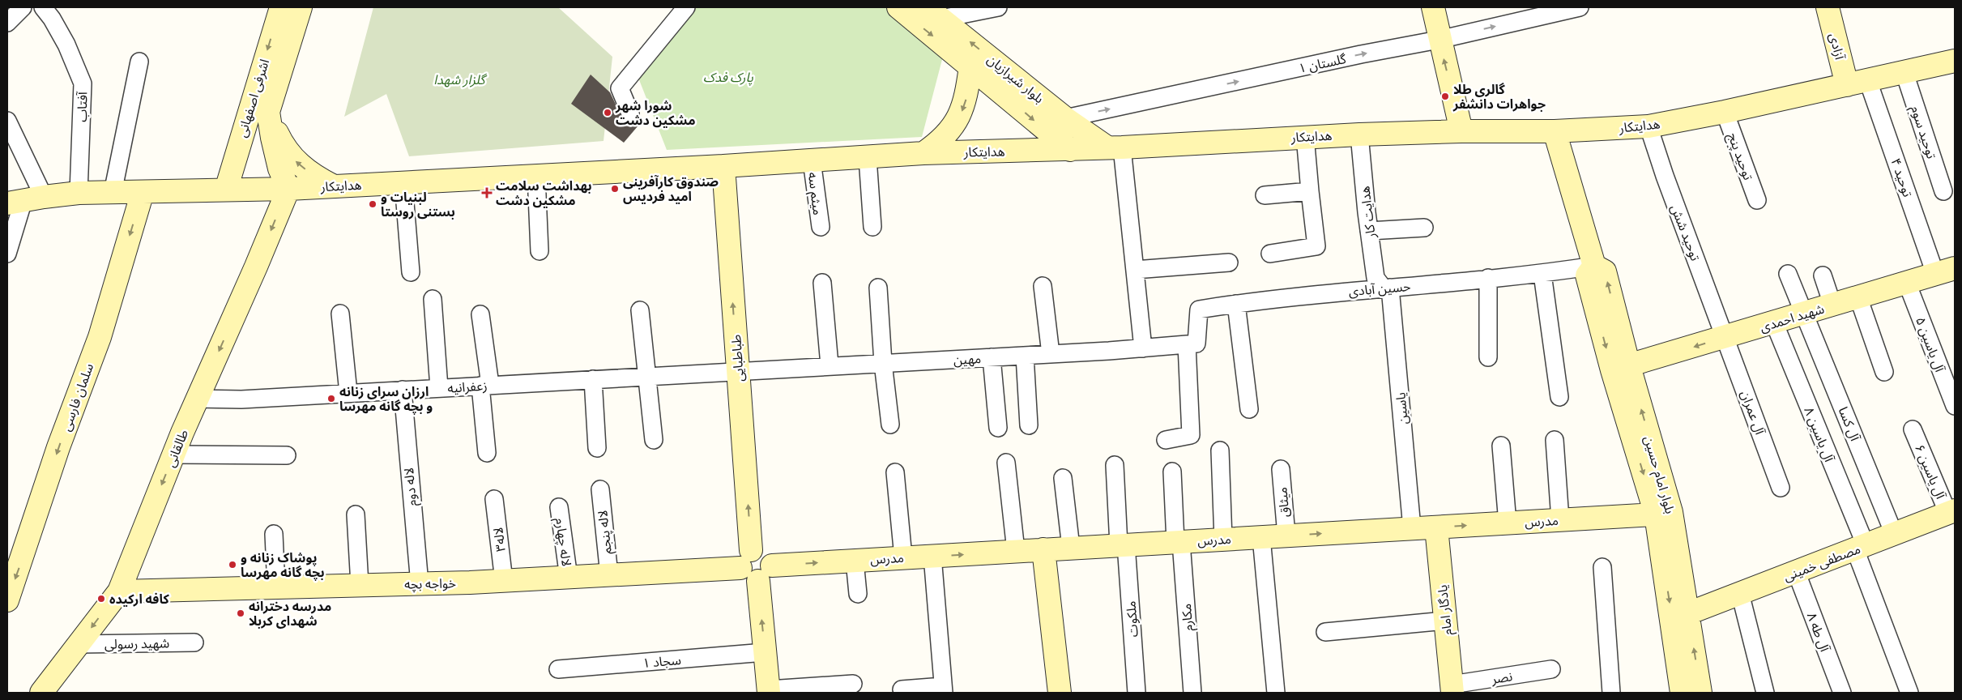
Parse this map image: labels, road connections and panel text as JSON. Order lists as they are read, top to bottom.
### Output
{
  "streets": {
    "street": [
      "آزادی",
      "گلستان ۱",
      "بلوار شیرازیان",
      "اشرفی اصفهانی",
      "آفتاب",
      "هدایتکار",
      "توحید سوم",
      "توحید پنج",
      "توحید ۴",
      "میثم سه",
      "هدایت کار",
      "توحید شش",
      "حسین آبادی",
      "شهید احمدی",
      "آل یاسین ۵",
      "طباطبایی",
      "مهین",
      "زعفرانیه",
      "سلمان فارسی",
      "یاسین",
      "آل عمران",
      "آل کسا",
      "آل یاسین ۸",
      "طالقانی",
      "آل یاسین ۶",
      "بلوار امام حسین",
      "لاله دوم",
      "میثاق",
      "مدرس",
      "لاله پنجم",
      "لاله۳",
      "لاله چهارم",
      "مصطفی خمینی",
      "خواجه بچه",
      "یادگار امام",
      "مکارم",
      "ملکوت",
      "آل طه ۸",
      "شهید رسولی",
      "سجاد ۱",
      "نصر"
    ]
  },
  "crossings": [
    ["آزادی", "هدایتکار"],
    ["آزادی", "توحید ۴"],
    ["گلستان ۱", "بلوار شیرازیان"],
    ["بلوار شیرازیان", "هدایتکار"],
    ["اشرفی اصفهانی", "هدایتکار"],
    ["اشرفی اصفهانی", "طالقانی"],
    ["آفتاب", "هدایتکار"],
    ["هدایتکار", "توحید سوم"],
    ["هدایتکار", "توحید پنج"],
    ["هدایتکار", "توحید ۴"],
    ["هدایتکار", "میثم سه"],
    ["هدایتکار", "هدایت کار"],
    ["هدایتکار", "توحید شش"],
    ["هدایتکار", "طباطبایی"],
    ["هدایتکار", "سلمان فارسی"],
    ["هدایتکار", "طالقانی"],
    ["هدایتکار", "بلوار امام حسین"],
    ["توحید ۴", "شهید احمدی"],
    ["هدایت کار", "حسین آبادی"],
    ["هدایت کار", "یاسین"],
    ["توحید شش", "شهید احمدی"],
    ["توحید شش", "آل عمران"],
    ["حسین آبادی", "مهین"],
    ["حسین آبادی", "یاسین"],
    ["حسین آبادی", "بلوار امام حسین"],
    ["شهید احمدی", "آل یاسین ۵"],
    ["شهید احمدی", "آل عمران"],
    ["شهید احمدی", "آل کسا"],
    ["شهید احمدی", "آل یاسین ۸"],
    ["شهید احمدی", "بلوار امام حسین"],
    ["طباطبایی", "مهین"],
    ["طباطبایی", "زعفرانیه"],
    ["طباطبایی", "مدرس"],
    ["طباطبایی", "خواجه بچه"],
    ["طباطبایی", "سجاد ۱"],
    ["مهین", "زعفرانیه"],
    ["زعفرانیه", "طالقانی"],
    ["زعفرانیه", "لاله دوم"],
    ["یاسین", "مدرس"],
    ["آل کسا", "مصطفی خمینی"],
    ["آل یاسین ۸", "مصطفی خمینی"],
    ["طالقانی", "خواجه بچه"],
    ["طالقانی", "شهید رسولی"],
    ["آل یاسین ۶", "مصطفی خمینی"],
    ["بلوار امام حسین", "مدرس"],
    ["بلوار امام حسین", "مصطفی خمینی"],
    ["لاله دوم", "خواجه بچه"],
    ["میثاق", "مدرس"],
    ["مدرس", "خواجه بچه"],
    ["مدرس", "یادگار امام"],
    ["مدرس", "مکارم"],
    ["مدرس", "ملکوت"],
    ["لاله پنجم", "خواجه بچه"],
    ["لاله۳", "خواجه بچه"],
    ["لاله چهارم", "خواجه بچه"],
    ["مصطفی خمینی", "آل طه ۸"],
    ["یادگار امام", "نصر"]
  ],
  "one_way": ["گلستان ۱", "سلمان فارسی", "طالقانی"],
  "parks": ["پارک فدک", "گلزار شهدا"],
  "places": {
    "other": [
      "گالری طلا جواهرات دانشفر",
      "شورا شهر مشکین دشت",
      "صندوق کارآفرینی امید فردیس",
      "لبنیات و بستنی روستا",
      "ارزان سرای زنانه و بچه گانه مهرسا",
      "پوشاک زنانه و بچه گانه مهرسا",
      "کافه ارکیده",
      "مدرسه دخترانه شهدای کربلا"
    ],
    "health": ["بهداشت سلامت مشکین دشت"]
  }
}
